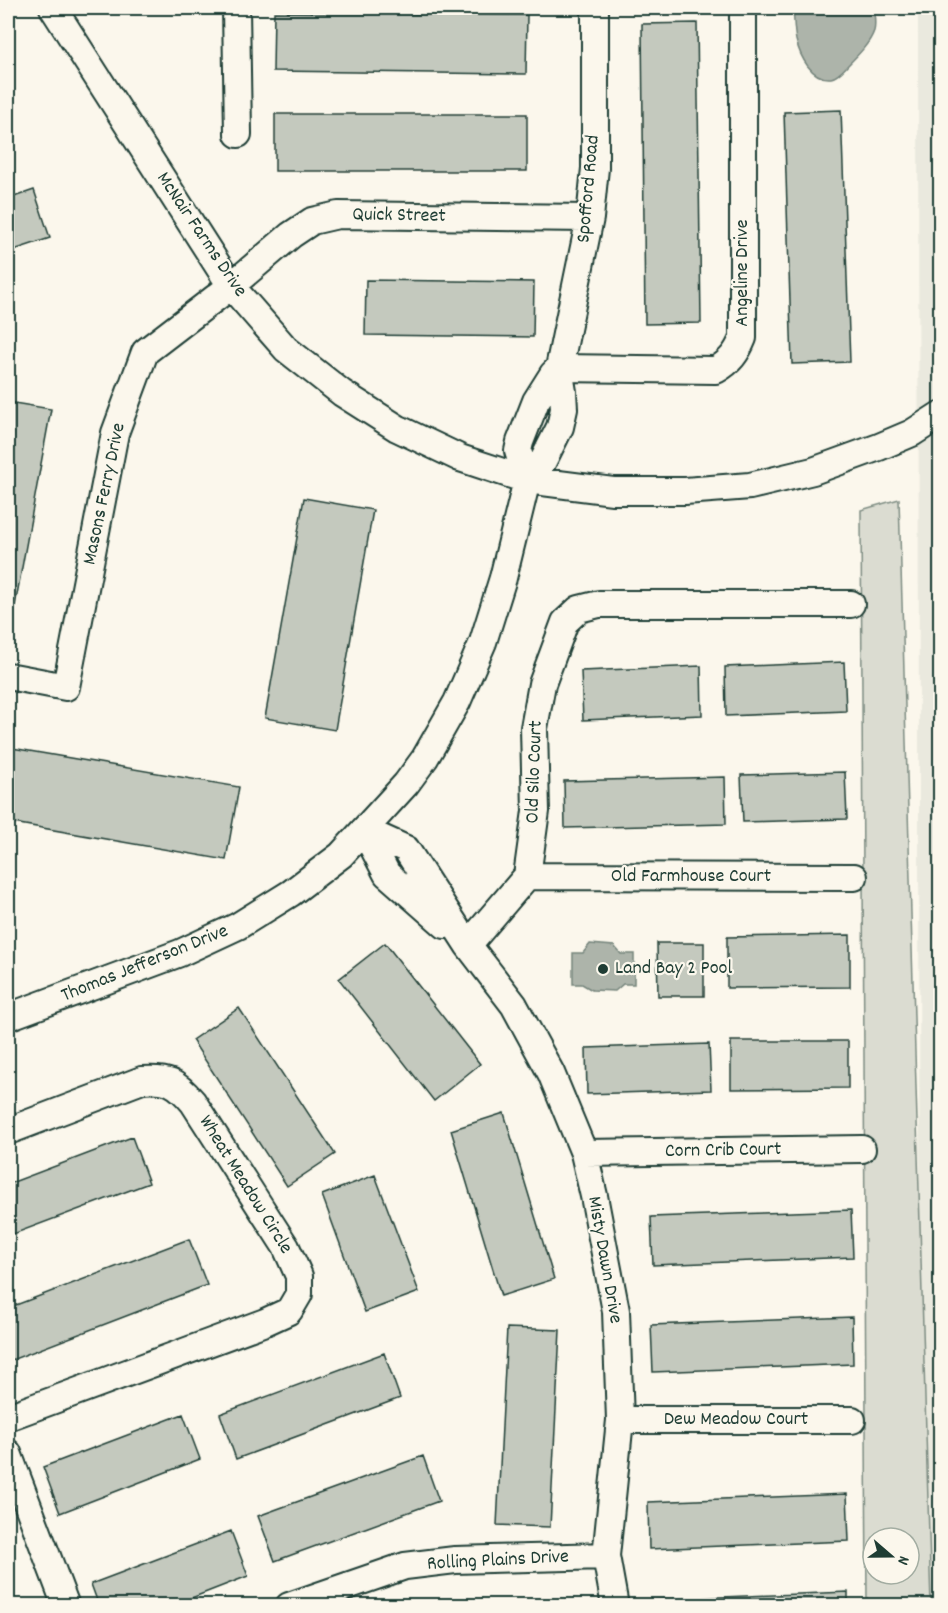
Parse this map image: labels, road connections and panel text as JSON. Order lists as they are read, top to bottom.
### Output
{
  "streets": {
    "street": [
      "Spofford Road",
      "Quick Street",
      "McNair Farms Drive",
      "Angeline Drive",
      "Masons Ferry Drive",
      "Old Silo Court",
      "Old Farmhouse Court",
      "Thomas Jefferson Drive",
      "Corn Crib Court",
      "Wheat Meadow Circle",
      "Misty Dawn Drive",
      "Dew Meadow Court",
      "Rolling Plains Drive"
    ]
  },
  "crossings": [
    ["Spofford Road", "Quick Street"],
    ["Spofford Road", "McNair Farms Drive"],
    ["Spofford Road", "Angeline Drive"],
    ["Spofford Road", "Thomas Jefferson Drive"],
    ["Quick Street", "McNair Farms Drive"],
    ["Quick Street", "Masons Ferry Drive"],
    ["McNair Farms Drive", "Masons Ferry Drive"],
    ["McNair Farms Drive", "Thomas Jefferson Drive"],
    ["Old Silo Court", "Old Farmhouse Court"],
    ["Thomas Jefferson Drive", "Misty Dawn Drive"],
    ["Corn Crib Court", "Misty Dawn Drive"],
    ["Misty Dawn Drive", "Dew Meadow Court"],
    ["Misty Dawn Drive", "Rolling Plains Drive"]
  ],
  "places": ["Land Bay 2 Pool"],
  "north": "right"
}
